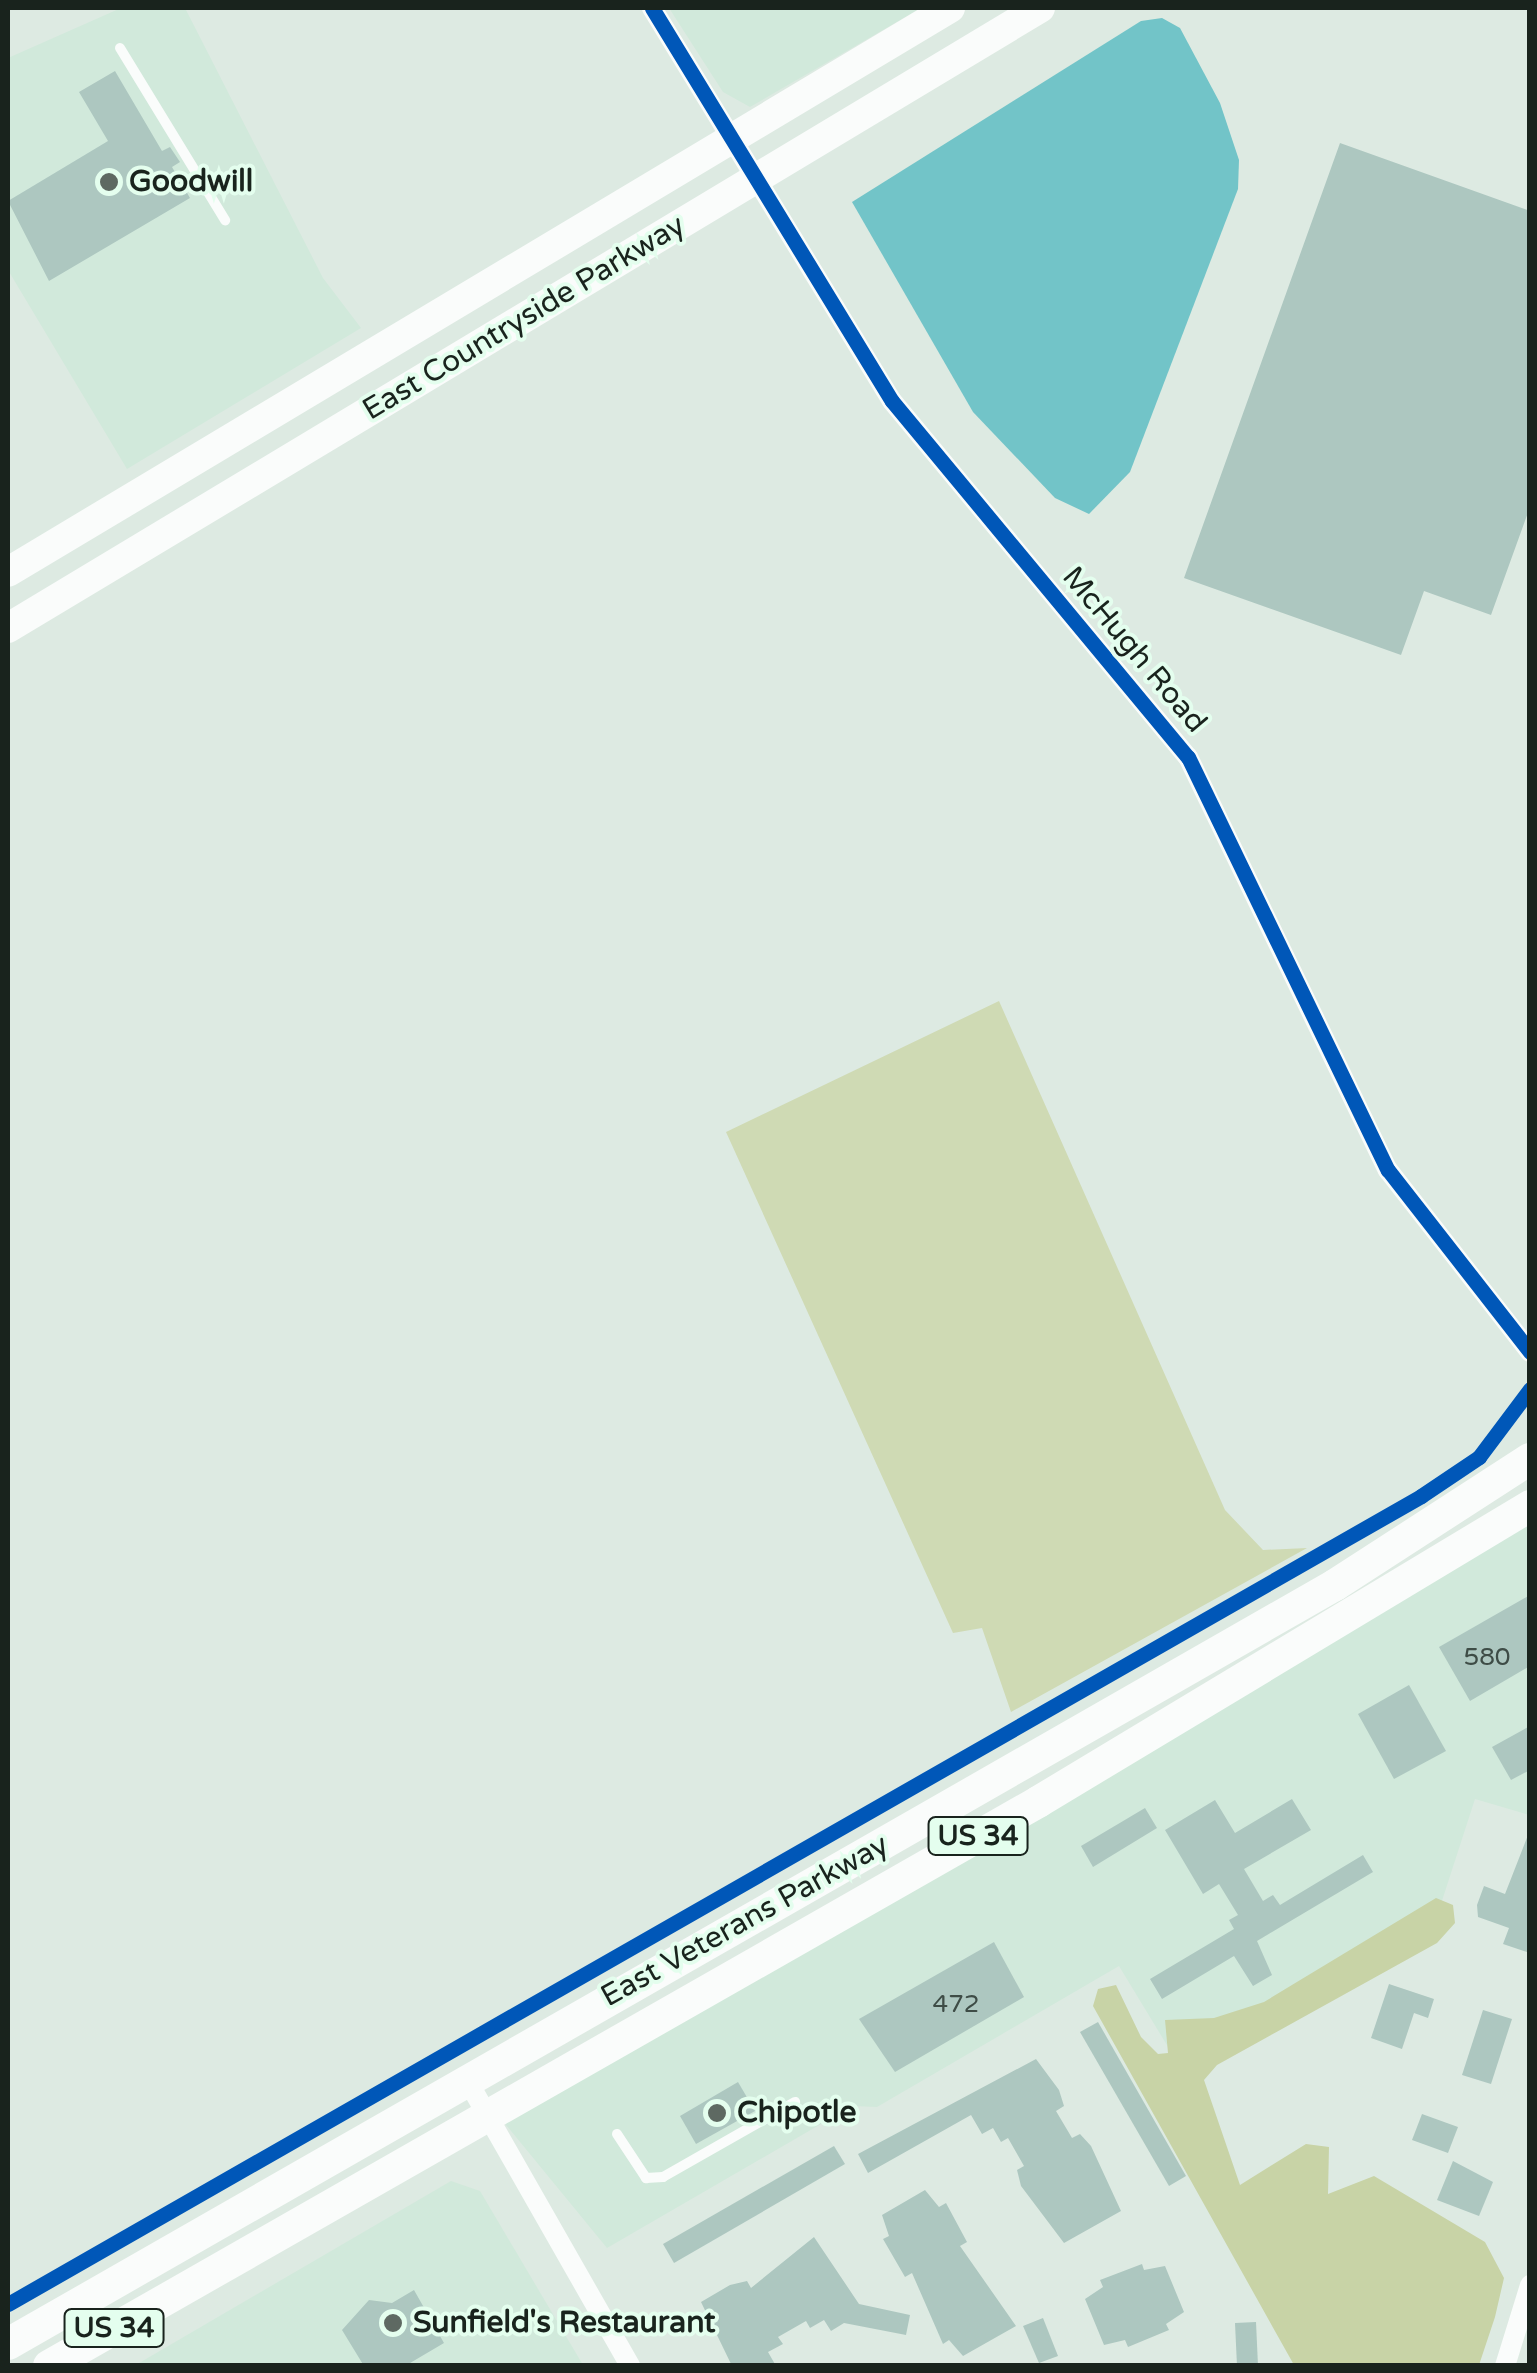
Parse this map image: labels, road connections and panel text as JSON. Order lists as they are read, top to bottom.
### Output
{
  "streets": {
    "main road": ["US 34", "East Veterans Parkway"],
    "street": ["East Countryside Parkway", "McHugh Road"]
  },
  "crossings": [
    ["East Countryside Parkway", "McHugh Road"]
  ],
  "places": ["Goodwill", "Chipotle", "Sunfield's Restaurant"],
  "house_numbers": ["580", "472"]
}
